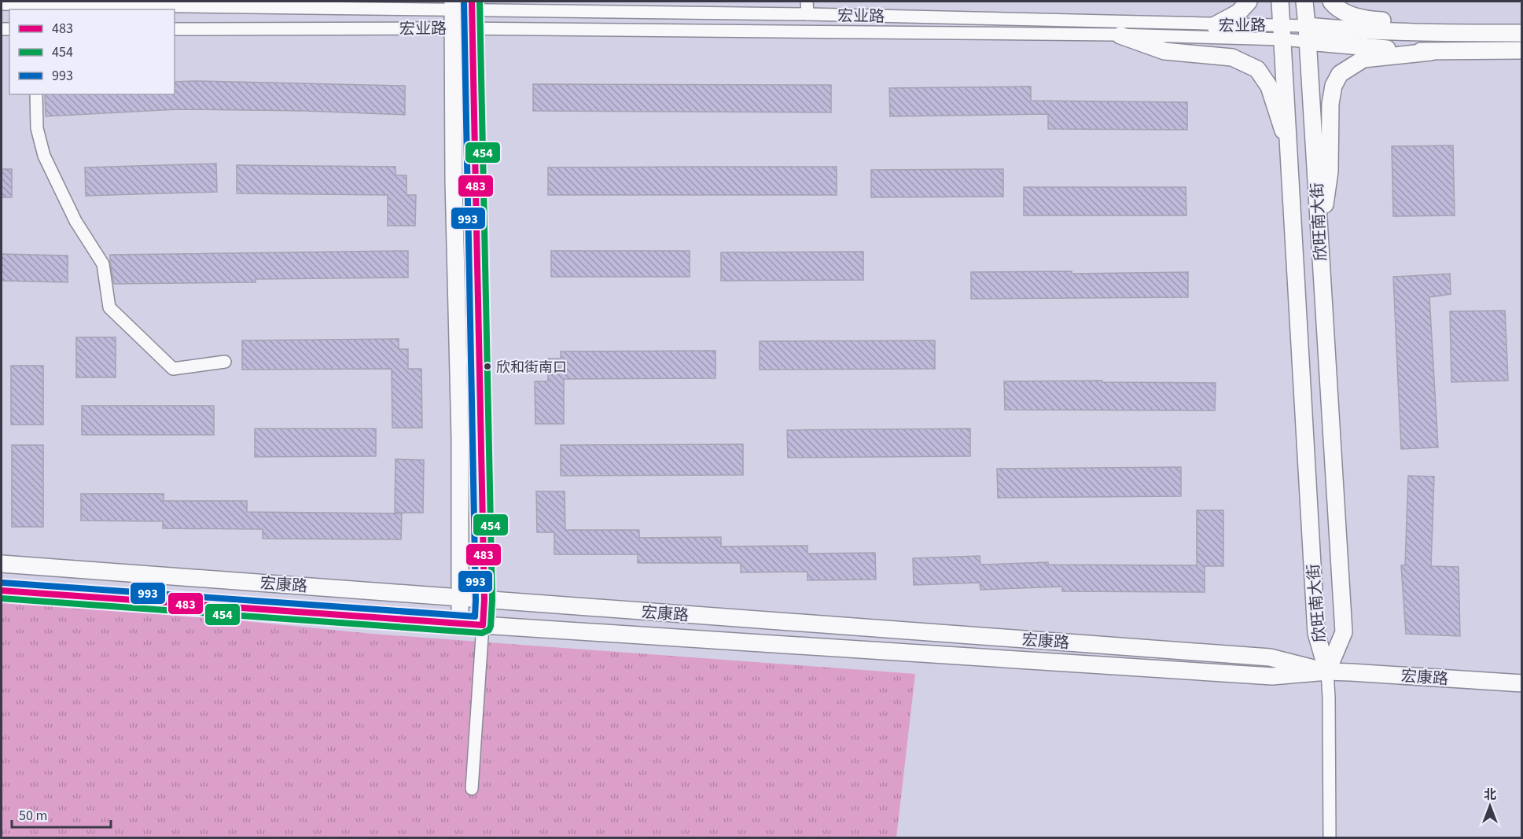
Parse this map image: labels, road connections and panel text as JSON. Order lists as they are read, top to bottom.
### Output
{
  "streets": {
    "main road": ["宏业路", "欣旺南大街", "宏康路"]
  },
  "crossings": [
    ["宏业路", "欣旺南大街"],
    ["欣旺南大街", "宏康路"]
  ],
  "places": ["欣和街南口"],
  "lines": ["transit line 483", "transit line 454", "transit line 993"],
  "legend": ["483", "454", "993"],
  "scale_bar": "50 m",
  "north": "top"
}
